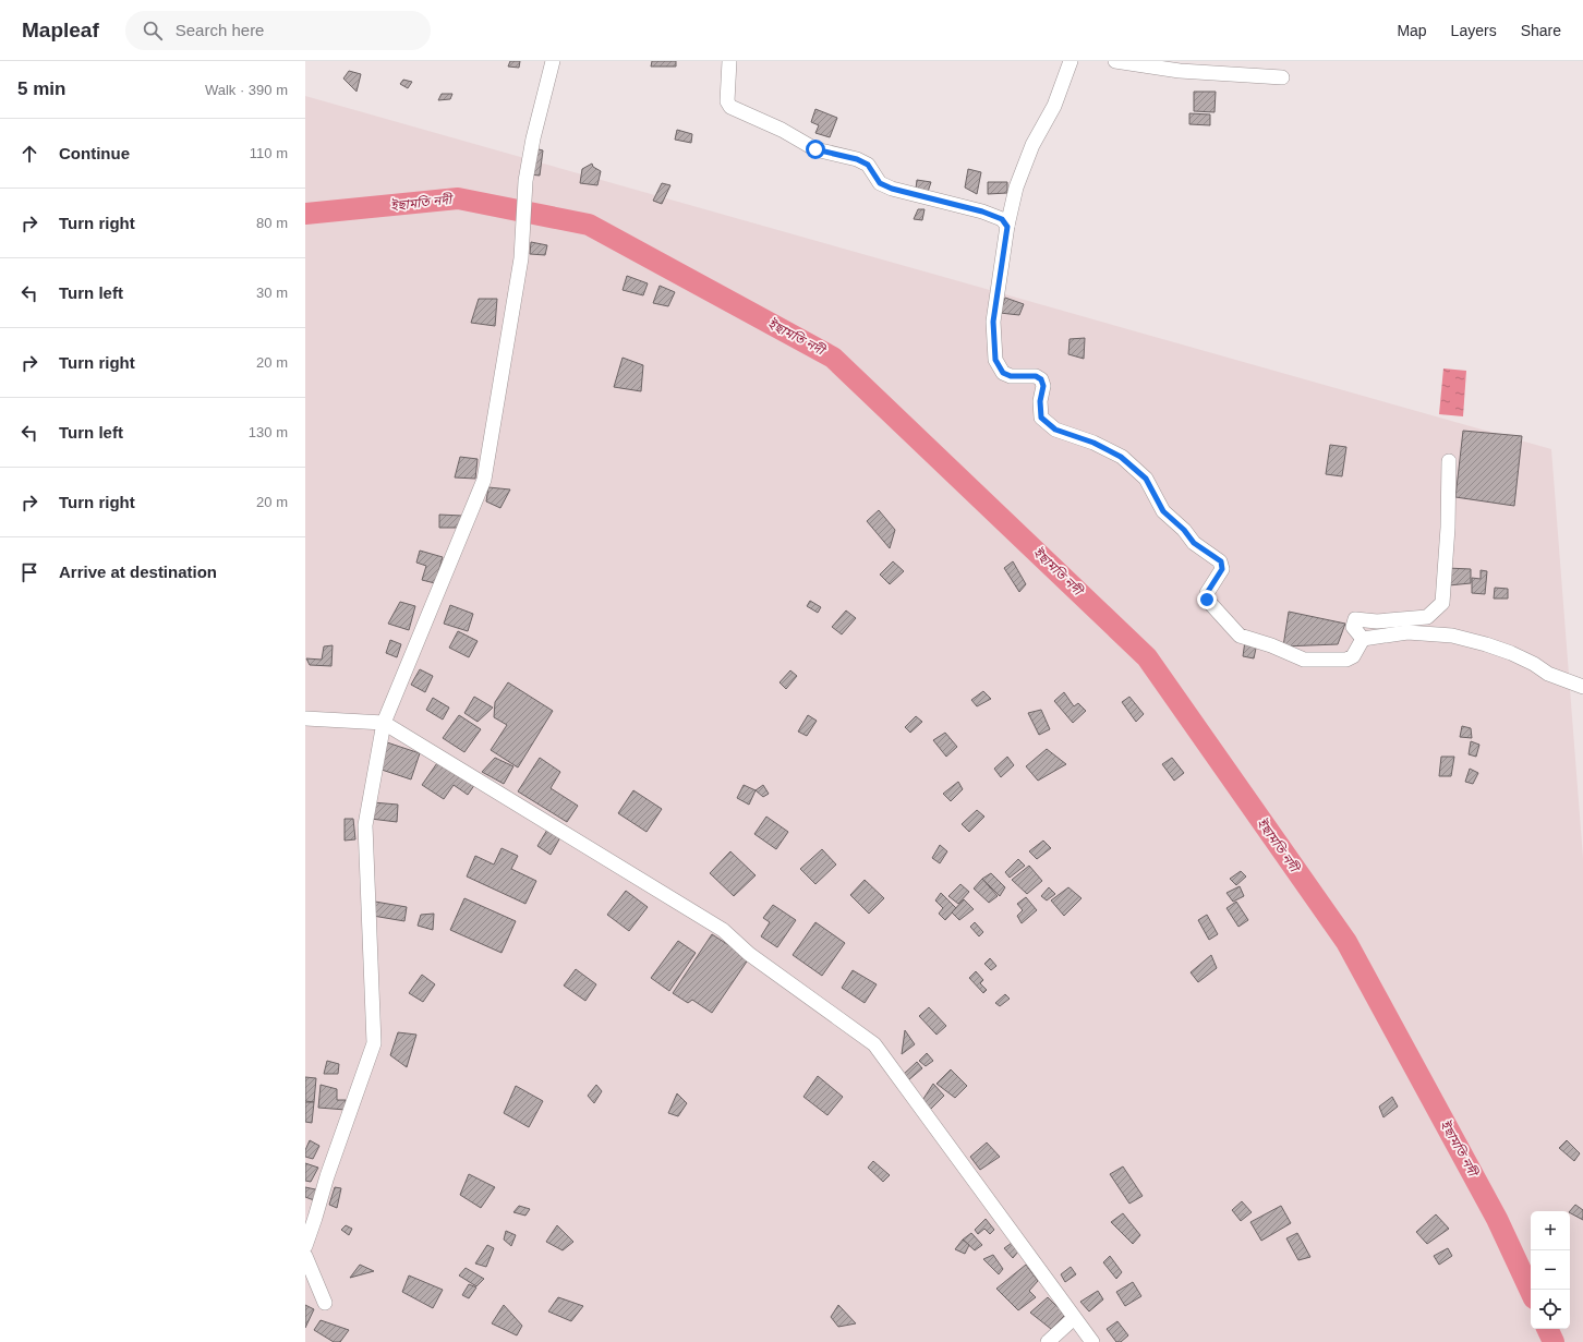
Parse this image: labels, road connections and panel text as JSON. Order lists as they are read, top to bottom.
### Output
{
  "water": ["ইছামতি নদী"],
  "page": {
    "header": "Mapleaf",
    "search": "Search here",
    "nav": ["Map", "Layers", "Share"],
    "heading": ["5 min", "Walk · 390 m"],
    "list": [
      ["Continue", "110 m"],
      ["Turn right", "80 m"],
      ["Turn left", "30 m"],
      ["Turn right", "20 m"],
      ["Turn left", "130 m"],
      ["Turn right", "20 m"],
      "Arrive at destination"
    ],
    "map_buttons": ["+", "−"]
  }
}
